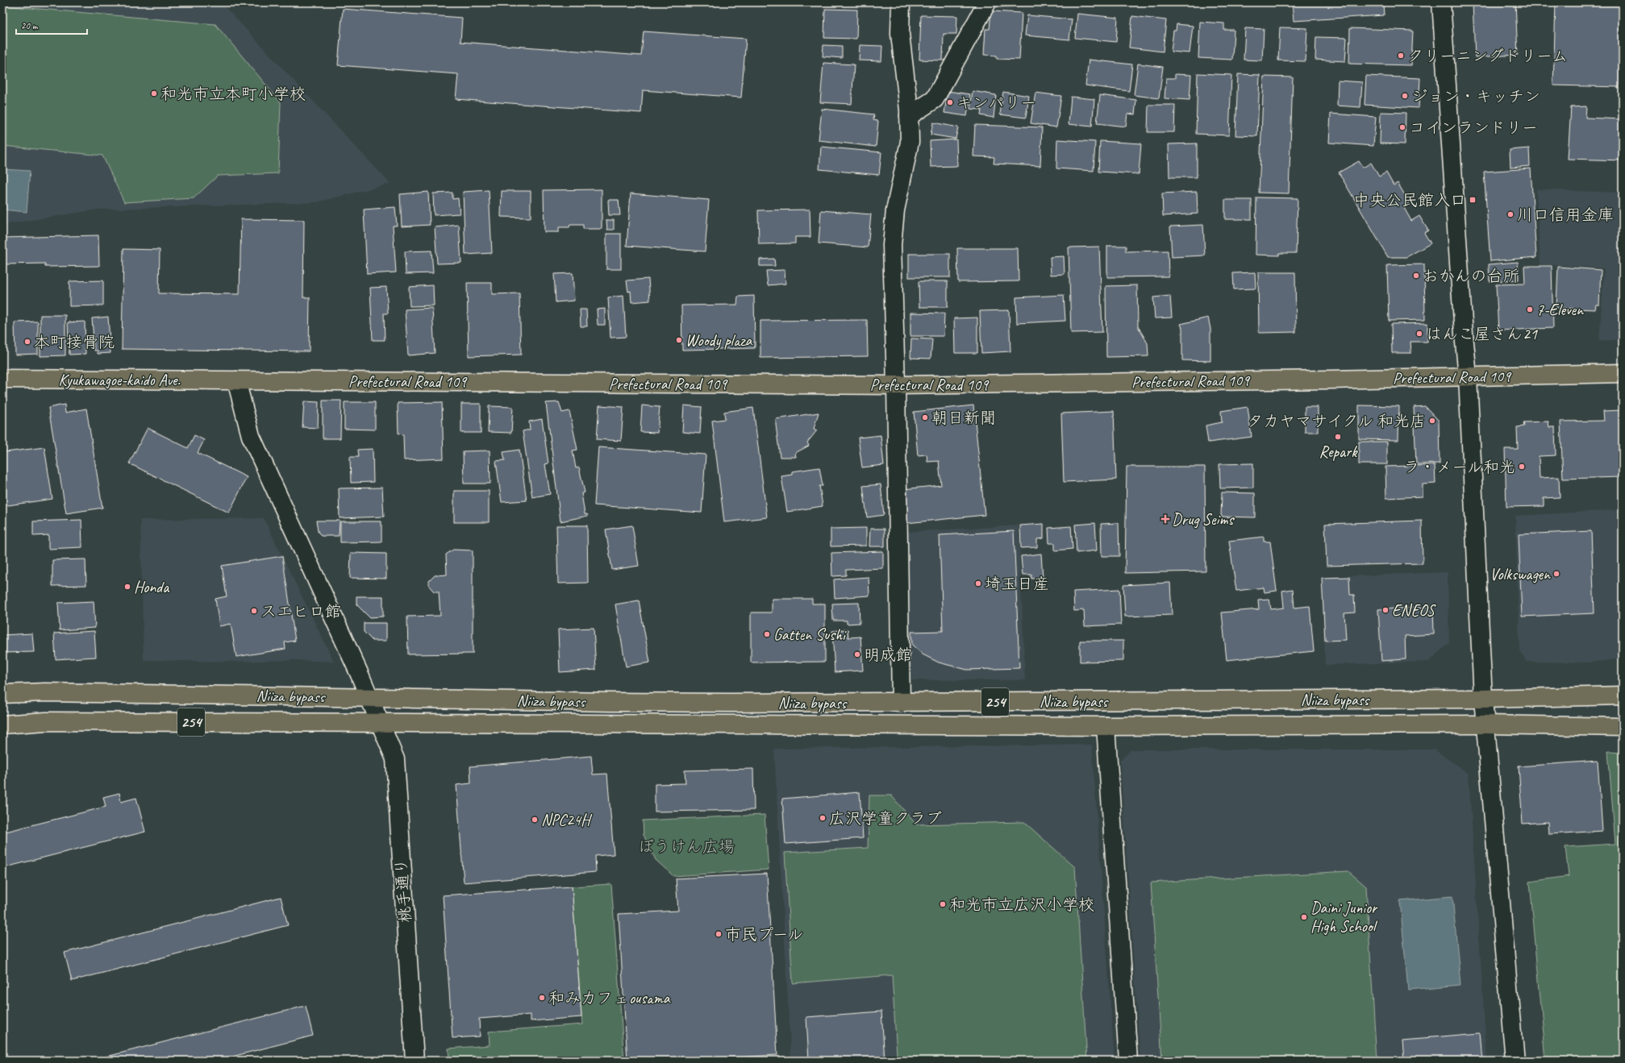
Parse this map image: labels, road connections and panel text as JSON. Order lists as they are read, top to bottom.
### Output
{
  "streets": {
    "main road": [
      "Prefectural Road 109",
      "Kyukawagoe-kaido Ave.",
      "Niiza bypass",
      "254"
    ],
    "street": ["桃手通り"]
  },
  "crossings": [
    ["Prefectural Road 109", "Kyukawagoe-kaido Ave."],
    ["Prefectural Road 109", "桃手通り"],
    ["Kyukawagoe-kaido Ave.", "桃手通り"],
    ["Niiza bypass", "桃手通り"]
  ],
  "parks": ["ぼうけん広場"],
  "places": {
    "other": [
      "クリーニングドリーム",
      "和光市立本町小学校",
      "ジョン・キッチン",
      "キンパリー",
      "コインランドリー",
      "川口信用金庫",
      "おかんの台所",
      "7-Eleven",
      "はんこ屋さん21",
      "Woody plaza",
      "本町接骨院",
      "朝日新聞",
      "タカヤマサイクル 和光店",
      "Repark",
      "ラ・メール和光",
      "Volkswagen",
      "埼玉日産",
      "Honda",
      "ENEOS",
      "スエヒロ館",
      "Gatten Sushi",
      "明成館",
      "広沢学童クラブ",
      "NPC24H",
      "和光市立広沢小学校",
      "Daini Junior High School",
      "市民プール",
      "和みカフェousama"
    ],
    "transit": ["中央公民館入口"],
    "health": ["Drug Seims"]
  },
  "scale_bar": "20 m"
}
